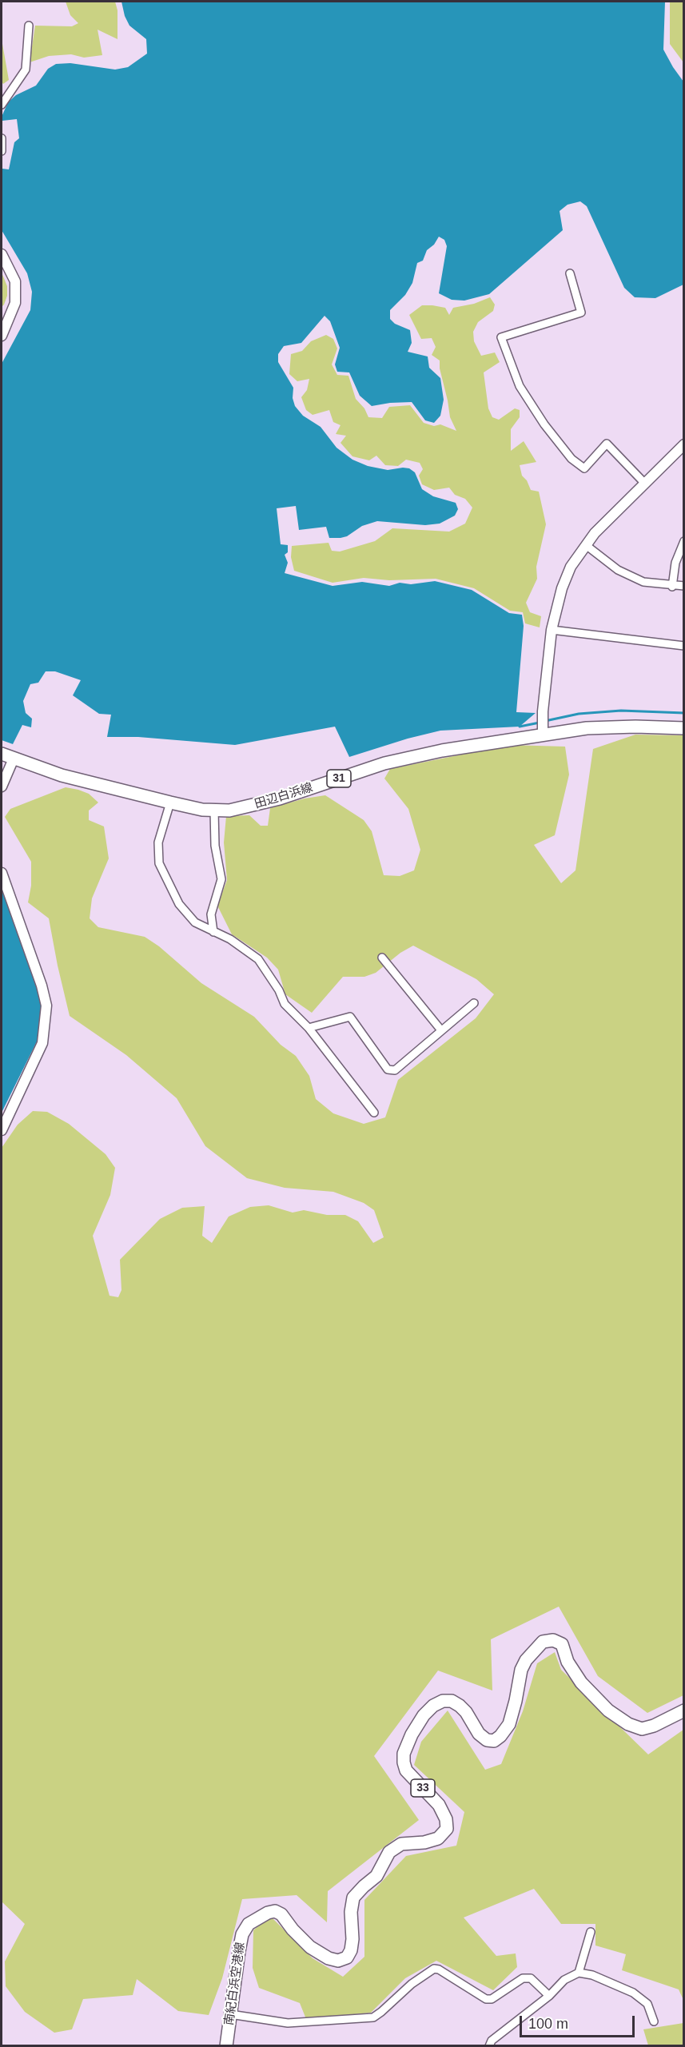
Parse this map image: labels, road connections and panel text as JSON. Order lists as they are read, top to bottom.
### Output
{
  "streets": {
    "main road": [
      "31",
      "田辺白浜線",
      "33",
      "南紀白浜空港線"
    ]
  },
  "scale_bar": "100 m"
}
